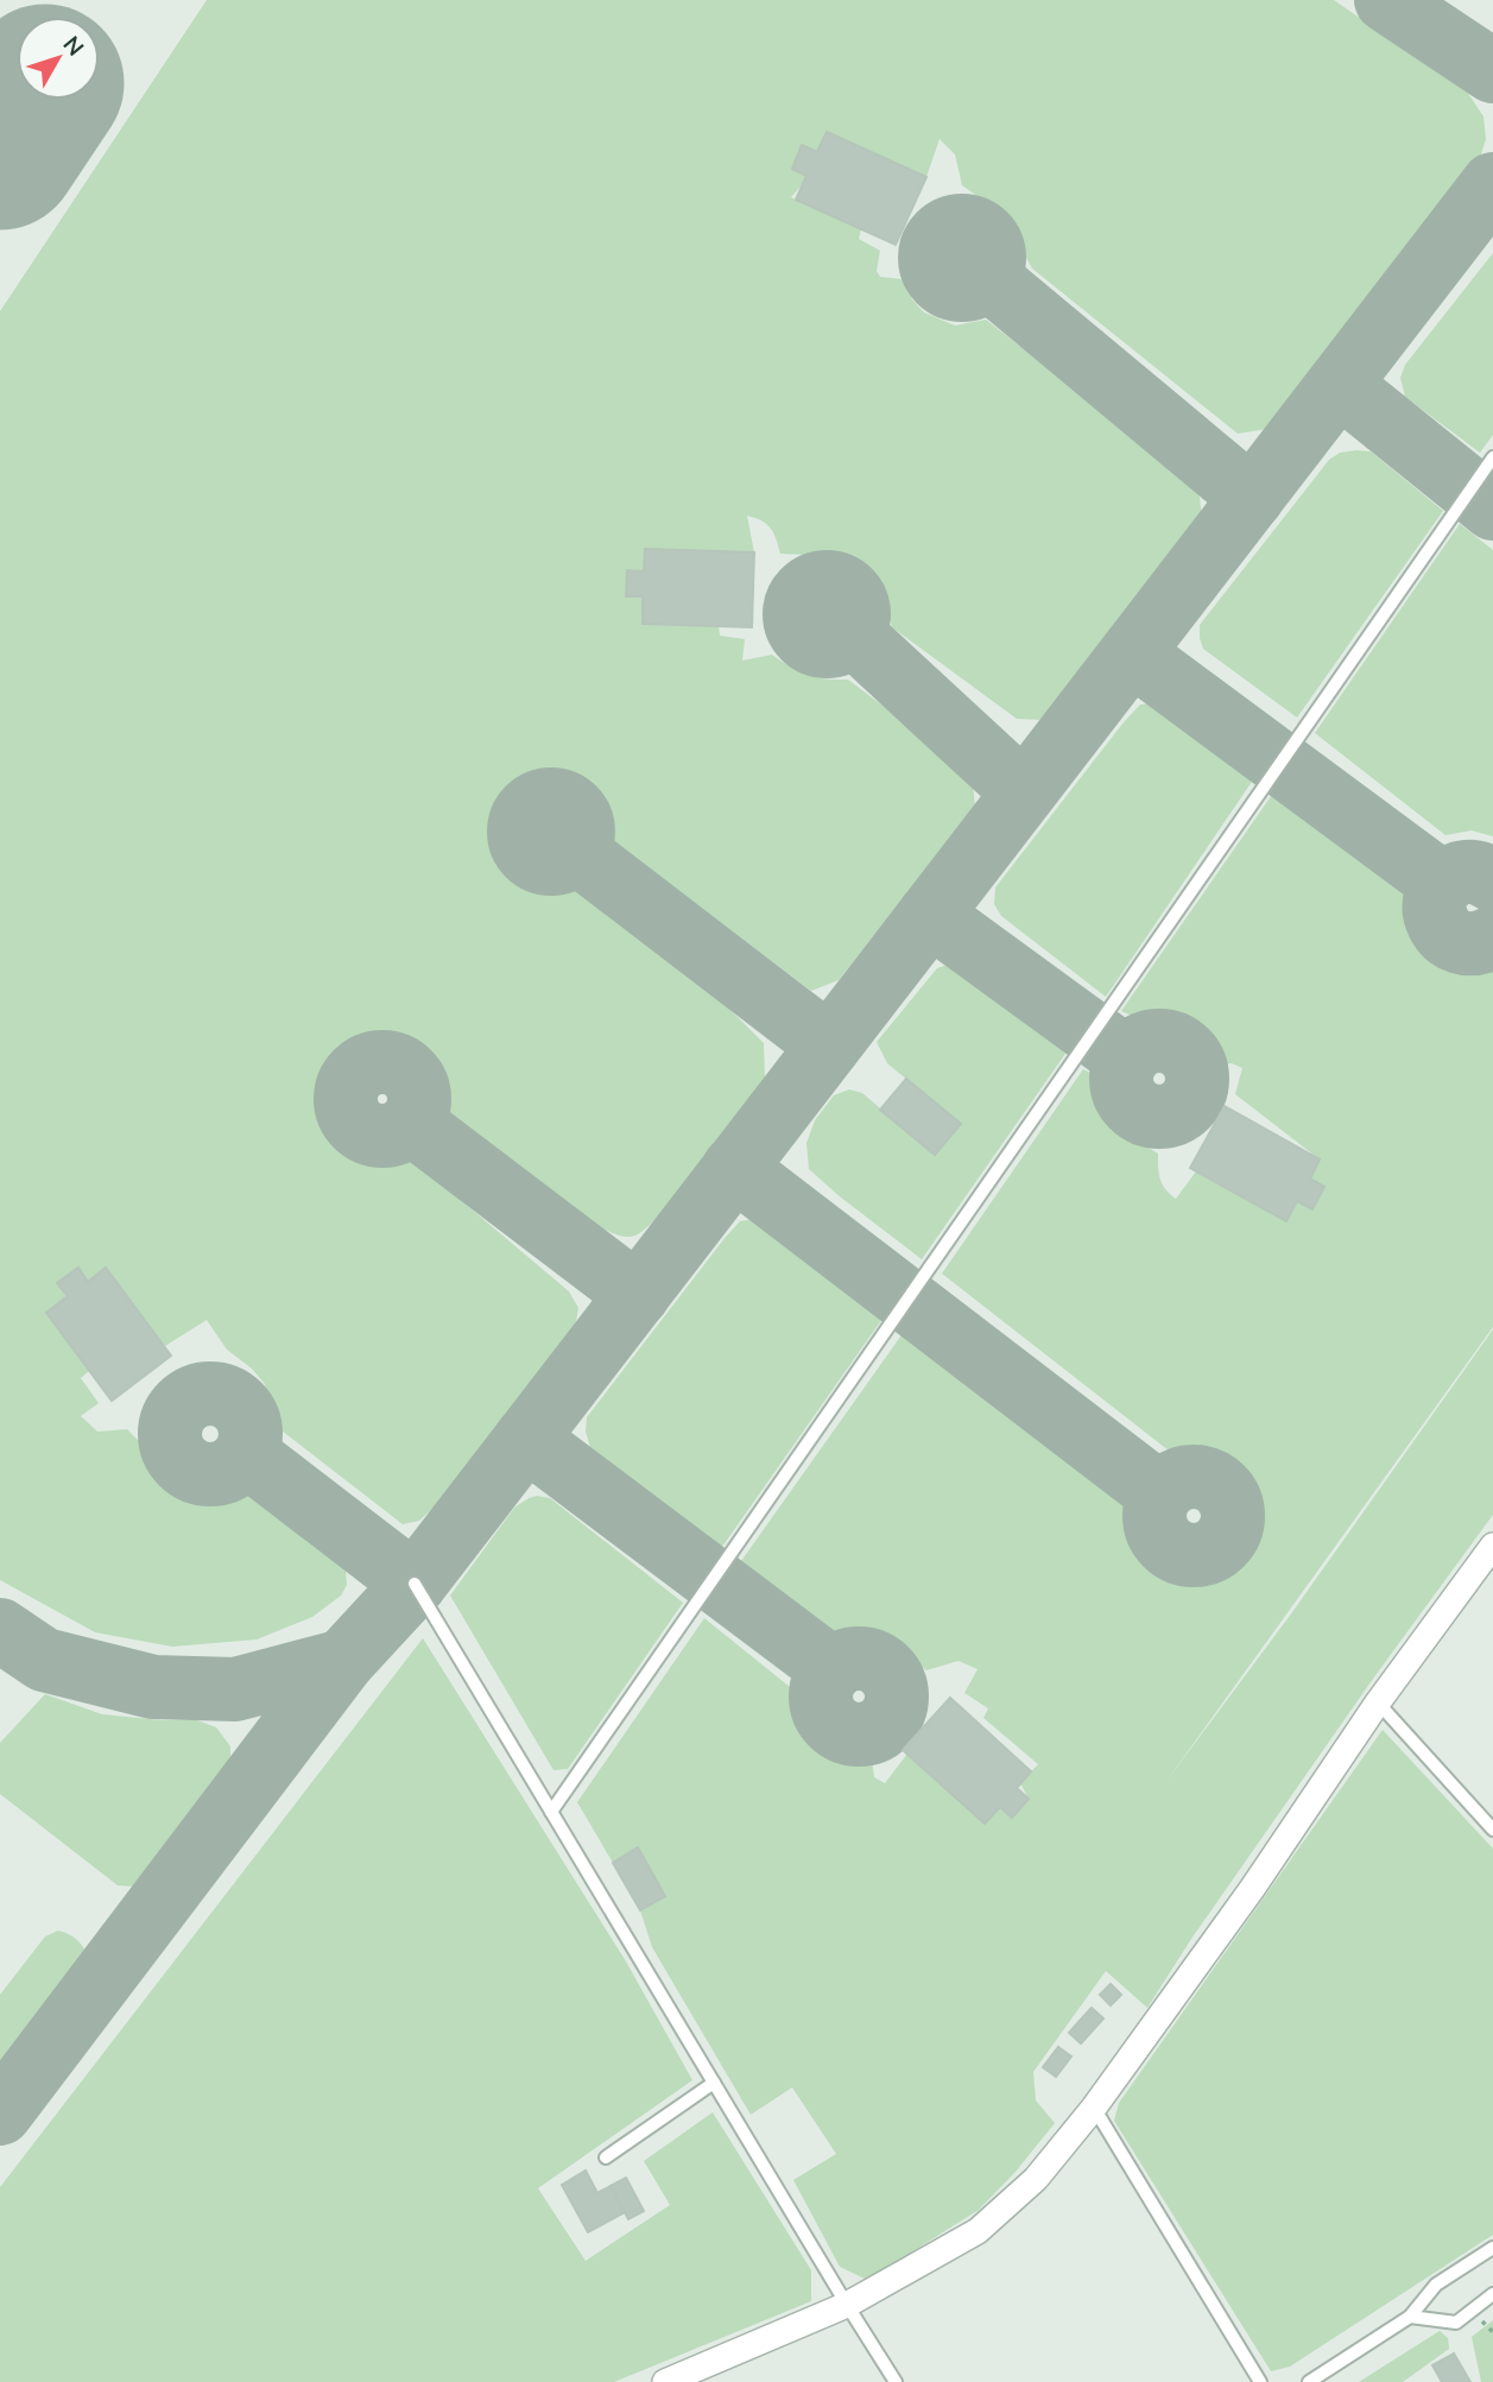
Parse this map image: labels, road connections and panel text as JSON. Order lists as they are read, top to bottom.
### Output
{
  "north": "top right"
}
